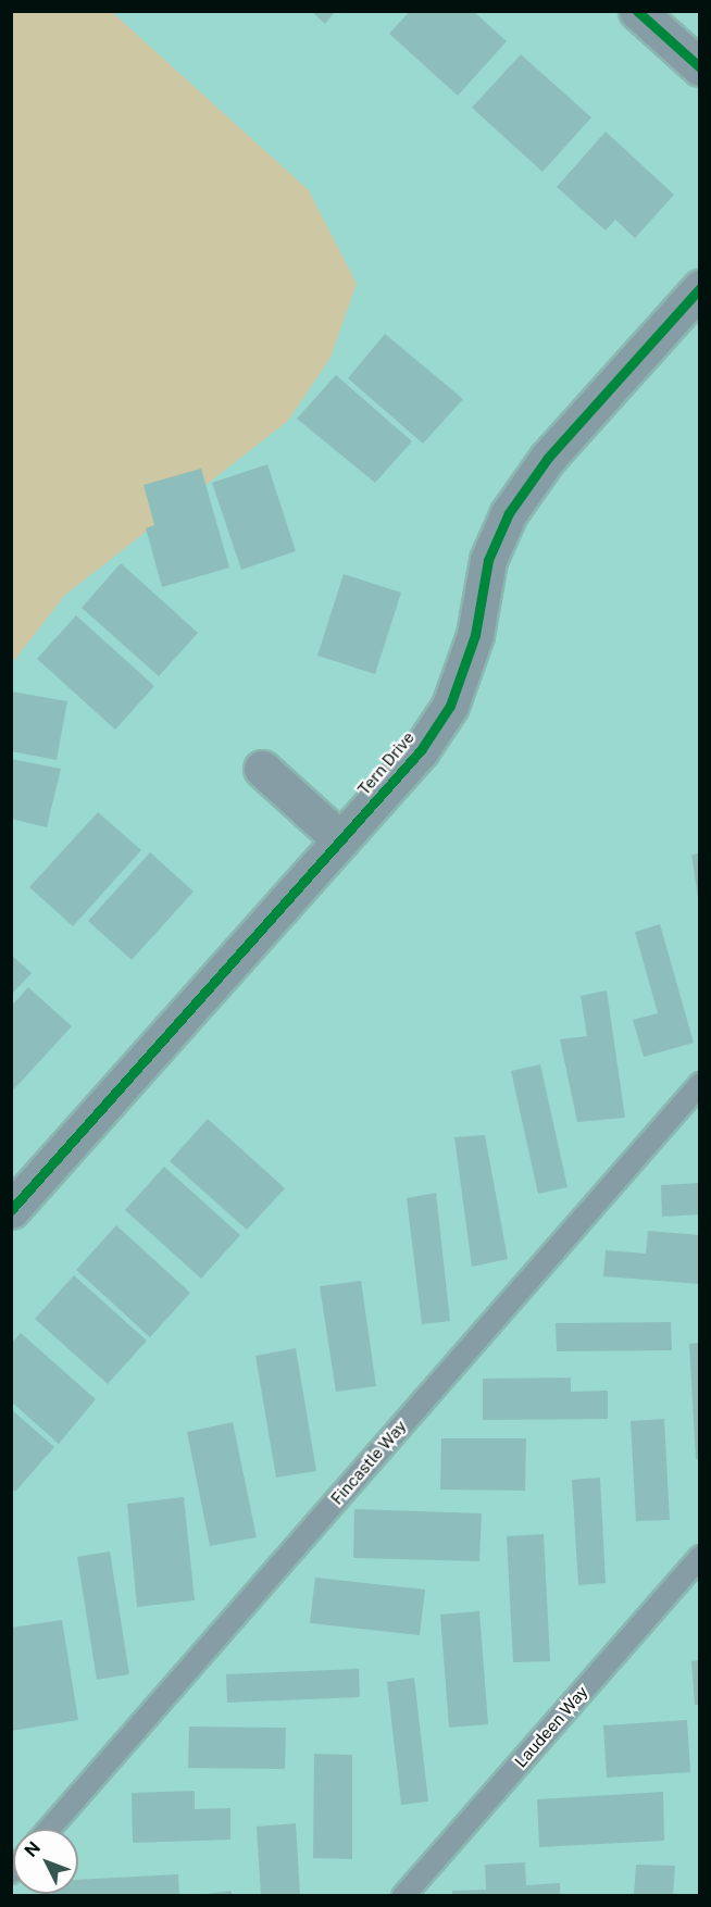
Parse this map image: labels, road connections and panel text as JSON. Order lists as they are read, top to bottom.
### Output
{
  "streets": {
    "street": ["Tern Drive"],
    "lane": ["Fincastle Way", "Laudeen Way"]
  },
  "north": "top left"
}
